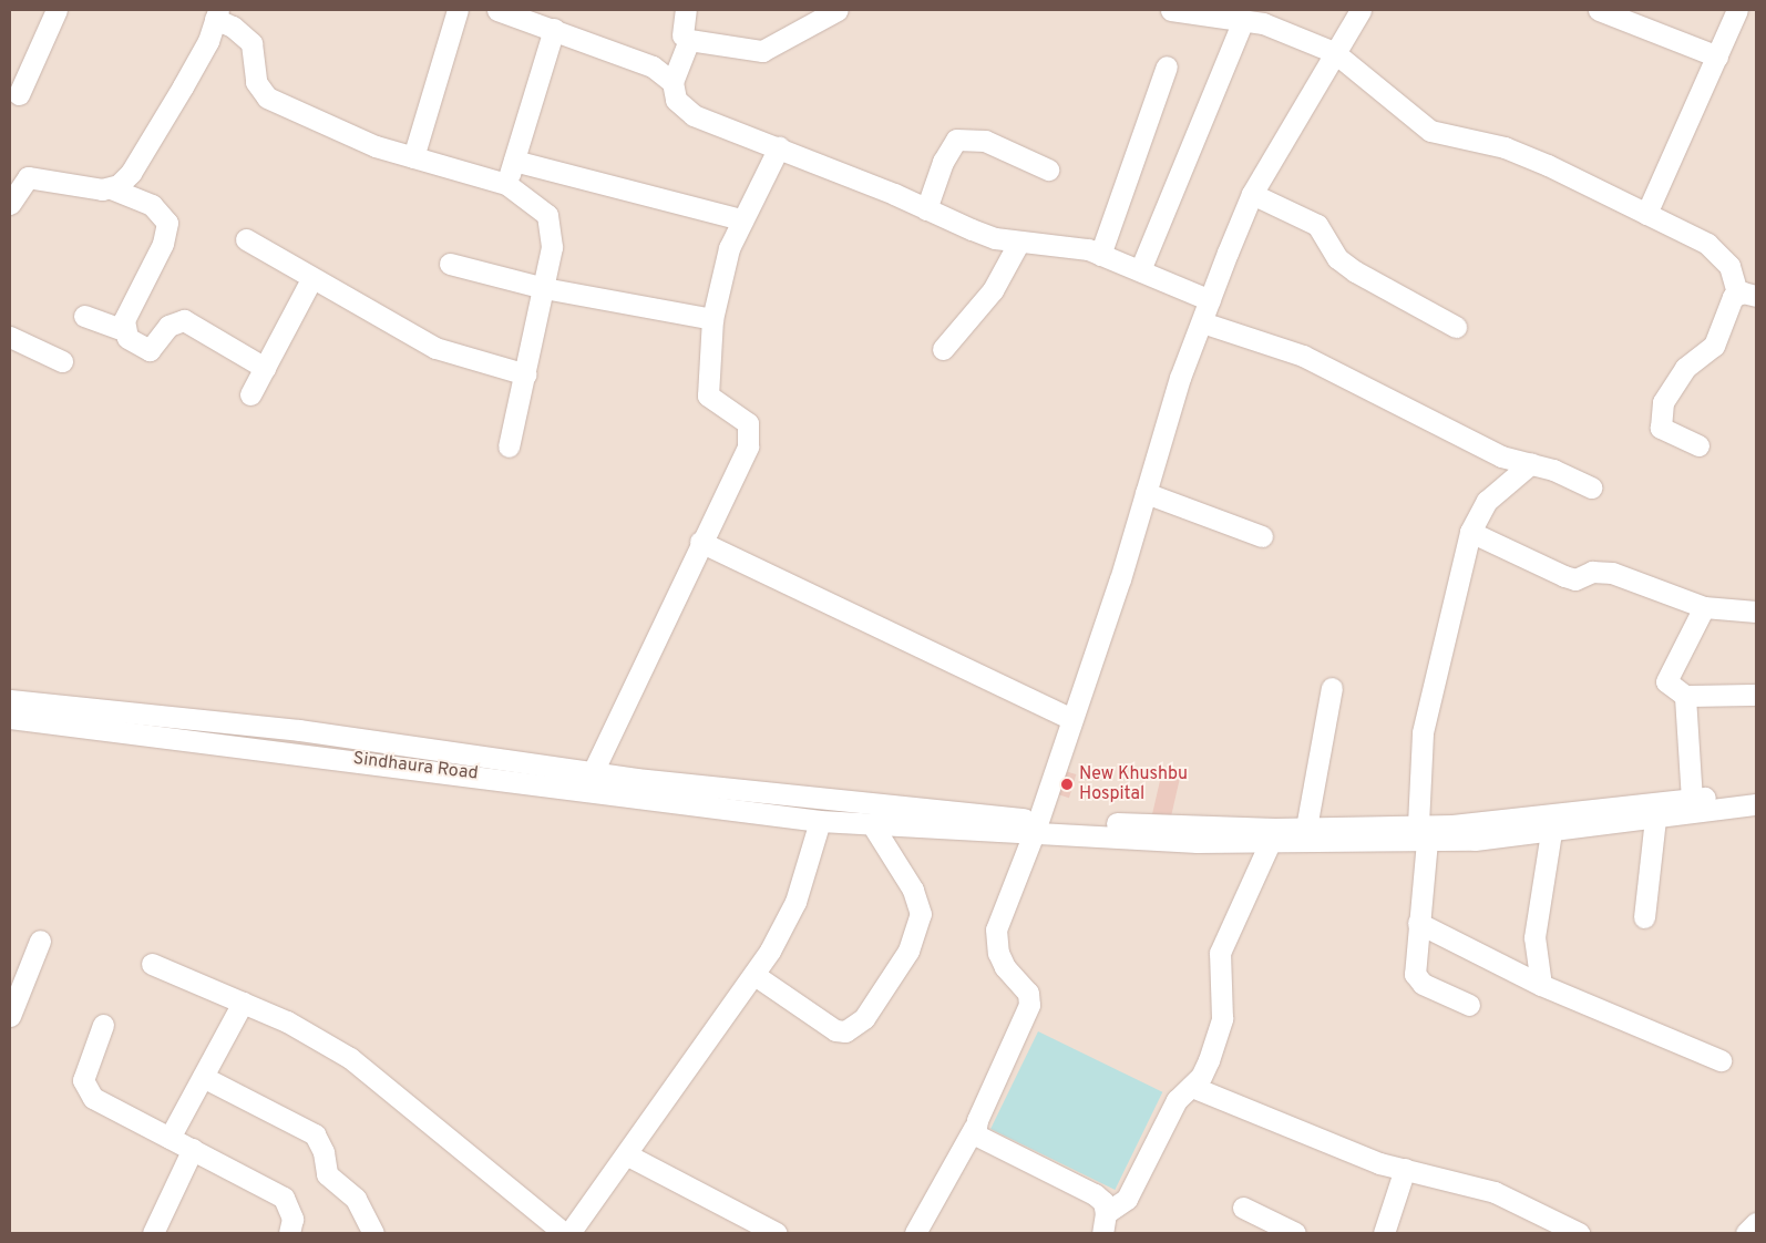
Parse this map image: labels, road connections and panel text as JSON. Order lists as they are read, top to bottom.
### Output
{
  "streets": {
    "street": ["Sindhaura Road"]
  },
  "places": ["New Khushbu Hospital"]
}
